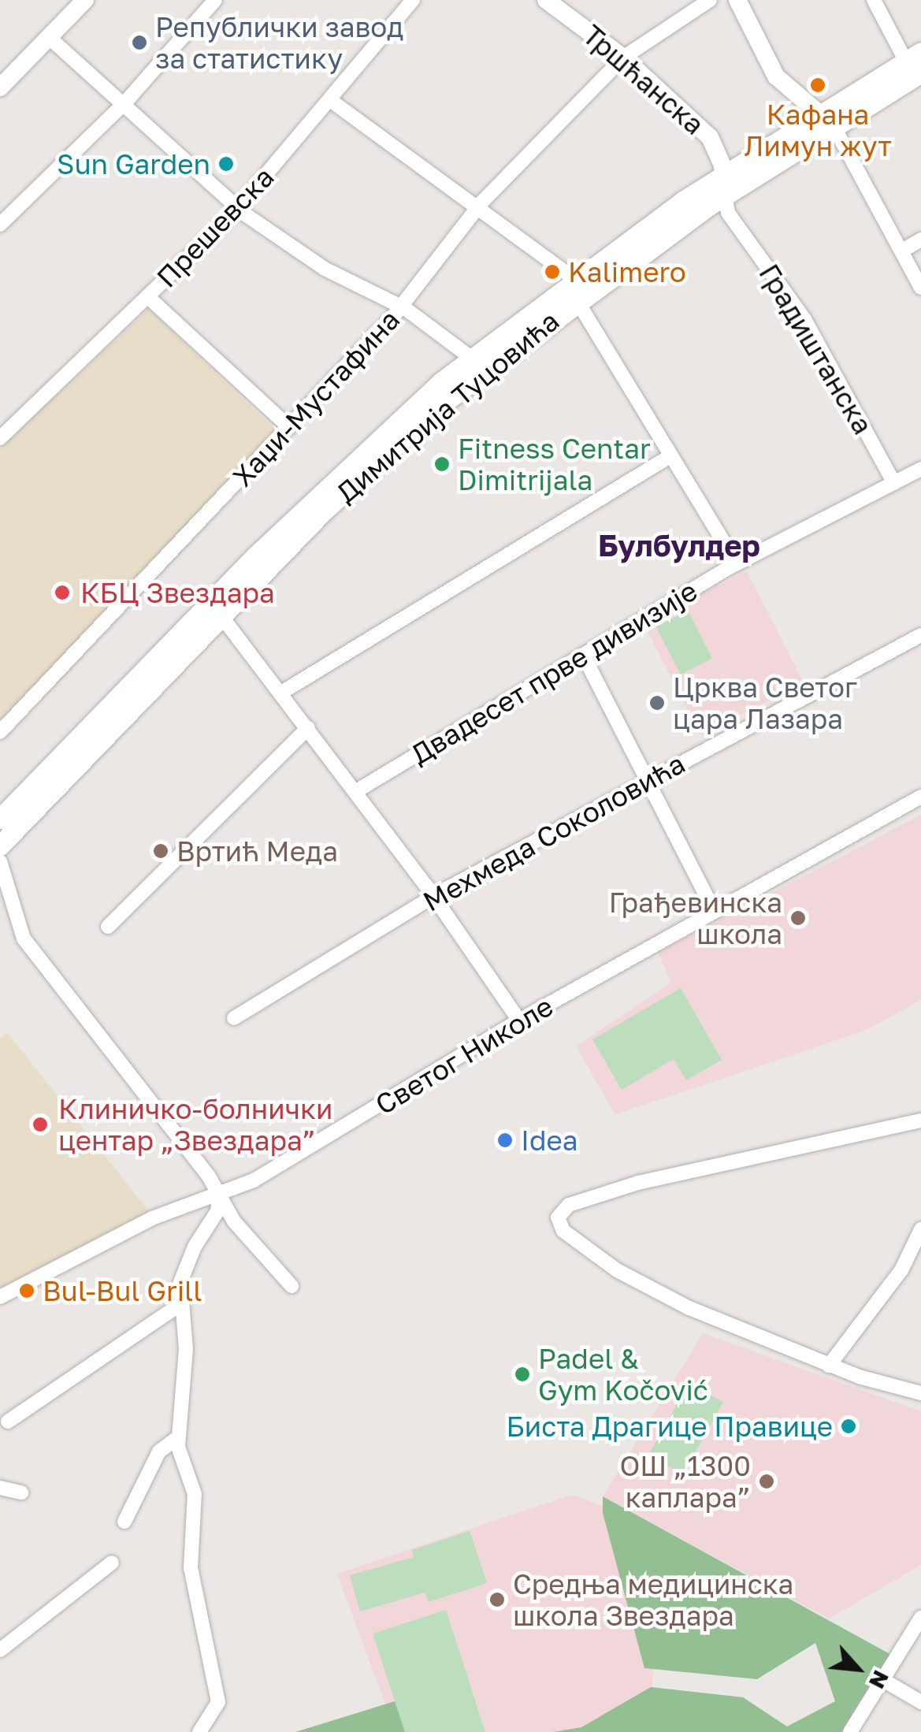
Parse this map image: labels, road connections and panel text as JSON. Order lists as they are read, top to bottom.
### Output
{
  "streets": {
    "main road": ["Димитрија Туцовића"],
    "street": [
      "Тршћанска",
      "Прешевска",
      "Градиштанска",
      "Хаџи-Мустафина",
      "Двадесет прве дивизије",
      "Мехмеда Соколовића",
      "Светог Николе"
    ]
  },
  "crossings": [
    ["Тршћанска", "Градиштанска"],
    ["Тршћанска", "Хаџи-Мустафина"],
    ["Тршћанска", "Димитрија Туцовића"],
    ["Градиштанска", "Димитрија Туцовића"],
    ["Градиштанска", "Двадесет прве дивизије"]
  ],
  "districts": ["Булбулдер"],
  "places": [
    "Републички завод за статистику",
    "Кафана Лимун жут",
    "Sun Garden",
    "Kalimero",
    "Fitness Centar Dimitrijala",
    "КБЦ Звездара",
    "Црква Светог цара Лазара",
    "Вртић Меда",
    "Грађевинска школа",
    "Клиничко-болнички центар „Звездара”",
    "Idea",
    "Bul-Bul Grill",
    "Padel & Gym Kočović",
    "Биста Драгице Правице",
    "ОШ „1300 каплара”",
    "Средња медицинска школа Звездара"
  ],
  "north": "bottom right"
}
